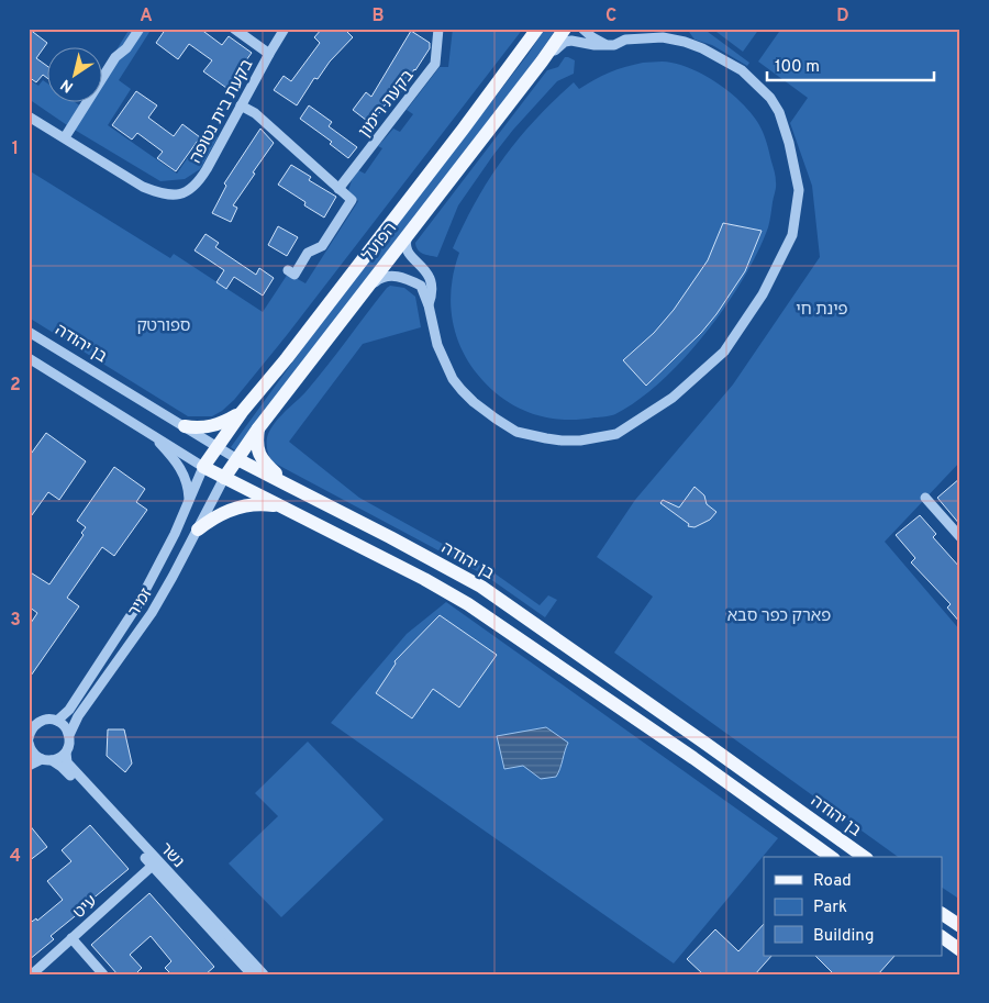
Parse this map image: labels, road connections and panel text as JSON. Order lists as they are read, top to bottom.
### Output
{
  "streets": {
    "main road": ["הפועל", "בן יהודה"],
    "street": [
      "בקעת רימון",
      "בקעת בית נטופה",
      "זמיר",
      "נשר",
      "עיט"
    ]
  },
  "crossings": [
    ["הפועל", "בן יהודה"],
    ["הפועל", "זמיר"],
    ["זמיר", "נשר"],
    ["נשר", "עיט"]
  ],
  "parks": ["פינת חי", "ספורטק", "פארק כפר סבא"],
  "legend": ["Road", "Park", "Building"],
  "scale_bar": "100 m",
  "north": "bottom left",
  "grid": {
    "columns": [
      "A",
      "B",
      "C",
      "D"
    ],
    "rows": [
      "1",
      "2",
      "3",
      "4"
    ]
  }
}
